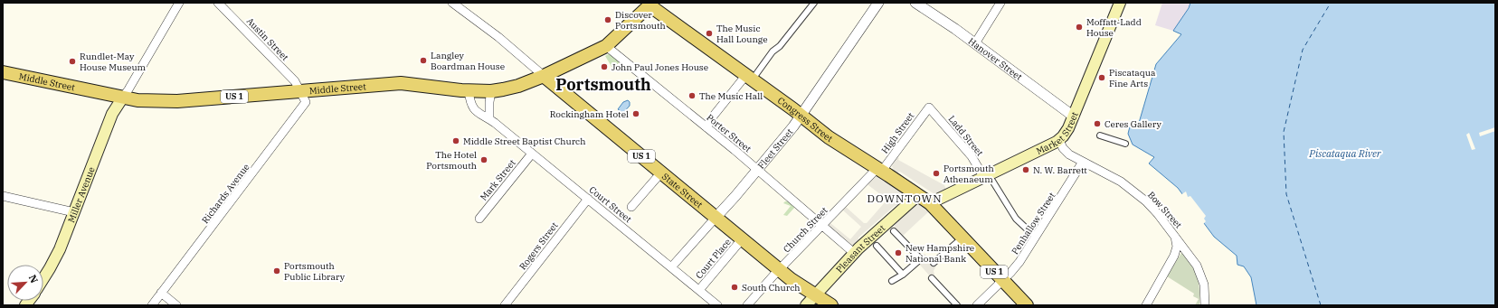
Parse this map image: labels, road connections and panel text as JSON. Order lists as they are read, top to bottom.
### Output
{
  "streets": {
    "main road": [
      "Middle Street",
      "US 1",
      "Congress Street",
      "Market Street",
      "State Street",
      "Miller Avenue",
      "Pleasant Street"
    ],
    "street": [
      "Austin Street",
      "Hanover Street",
      "Porter Street",
      "High Street",
      "Ladd Street",
      "Fleet Street",
      "Mark Street",
      "Richards Avenue",
      "Court Street",
      "Bow Street",
      "Penhallow Street",
      "Church Street",
      "Rogers Street",
      "Court Place"
    ]
  },
  "crossings": [
    ["Austin Street", "Middle Street"],
    ["Austin Street", "Richards Avenue"],
    ["Hanover Street", "Market Street"],
    ["Middle Street", "Congress Street"],
    ["Middle Street", "Porter Street"],
    ["Middle Street", "State Street"],
    ["Middle Street", "Richards Avenue"],
    ["Middle Street", "Miller Avenue"],
    ["Middle Street", "Court Street"],
    ["US 1", "Congress Street"],
    ["US 1", "Market Street"],
    ["US 1", "Penhallow Street"],
    ["Congress Street", "Market Street"],
    ["Congress Street", "High Street"],
    ["Congress Street", "Fleet Street"],
    ["Congress Street", "Church Street"],
    ["Congress Street", "Pleasant Street"],
    ["Market Street", "Ladd Street"],
    ["Market Street", "Bow Street"],
    ["Porter Street", "Fleet Street"],
    ["Porter Street", "Church Street"],
    ["Porter Street", "Pleasant Street"],
    ["High Street", "Ladd Street"],
    ["High Street", "Church Street"],
    ["Fleet Street", "State Street"],
    ["Fleet Street", "Court Street"],
    ["Mark Street", "Court Street"],
    ["State Street", "Church Street"],
    ["State Street", "Pleasant Street"],
    ["State Street", "Court Place"],
    ["Court Street", "Rogers Street"],
    ["Court Street", "Court Place"],
    ["Bow Street", "Penhallow Street"]
  ],
  "districts": ["Portsmouth", "DOWNTOWN"],
  "water": ["Piscataqua River"],
  "places": [
    "Discover Portsmouth",
    "Moffatt-Ladd House",
    "The Music Hall Lounge",
    "Langley Boardman House",
    "Rundlet-May House Museum",
    "John Paul Jones House",
    "Piscataqua Fine Arts",
    "The Music Hall",
    "Rockingham Hotel",
    "Ceres Gallery",
    "Middle Street Baptist Church",
    "The Hotel Portsmouth",
    "N. W. Barrett",
    "Portsmouth Athenaeum",
    "New Hampshire National Bank",
    "Portsmouth Public Library",
    "South Church"
  ],
  "north": "top right"
}
